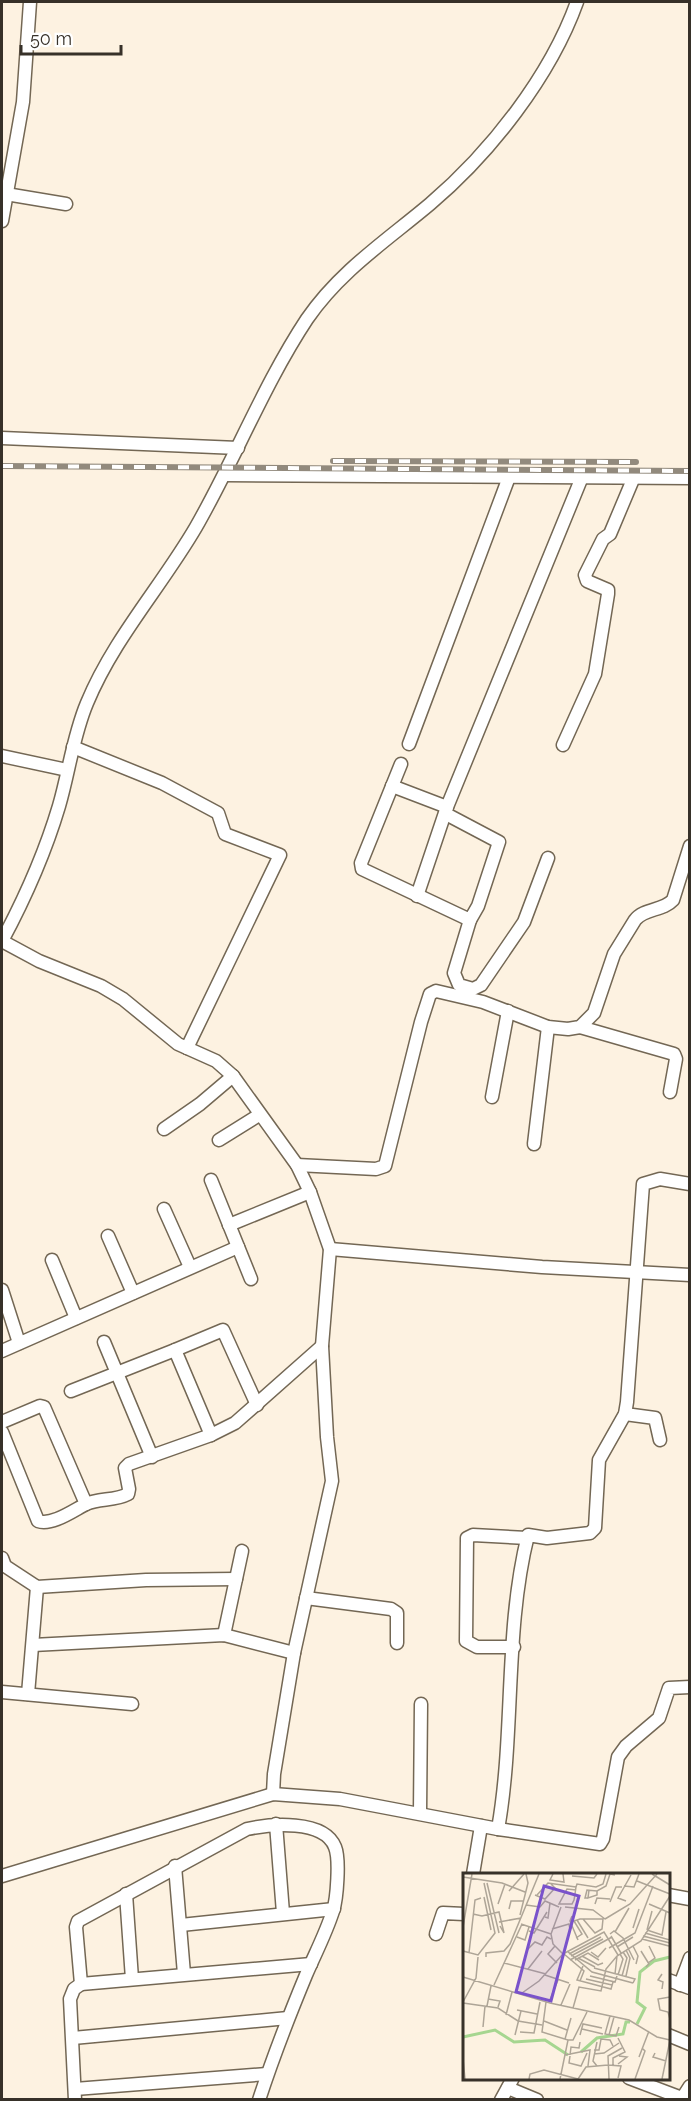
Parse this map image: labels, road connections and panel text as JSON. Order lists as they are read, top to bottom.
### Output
{
  "scale_bar": "50 m"
}
